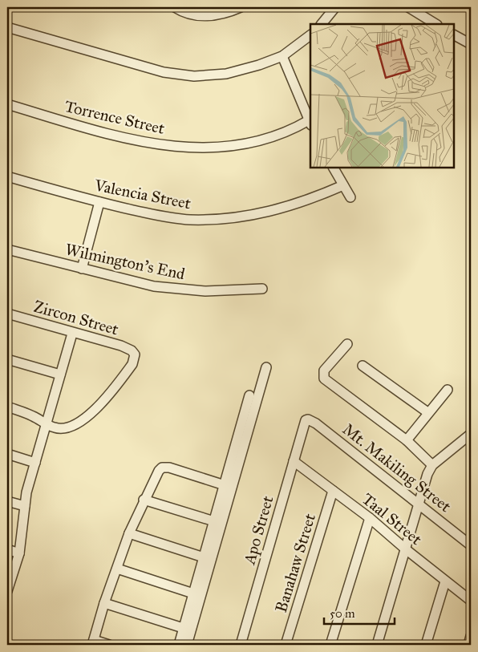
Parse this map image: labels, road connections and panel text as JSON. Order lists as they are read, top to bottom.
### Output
{
  "streets": {
    "street": [
      "Torrence Street",
      "Valencia Street",
      "Wilmington's End",
      "Zircon Street",
      "Mt. Makiling Street",
      "Taal Street",
      "Apo Street",
      "Banahaw Street"
    ]
  },
  "crossings": [
    ["Mt. Makiling Street", "Apo Street"],
    ["Taal Street", "Apo Street"],
    ["Taal Street", "Banahaw Street"]
  ],
  "scale_bar": "50 m"
}
